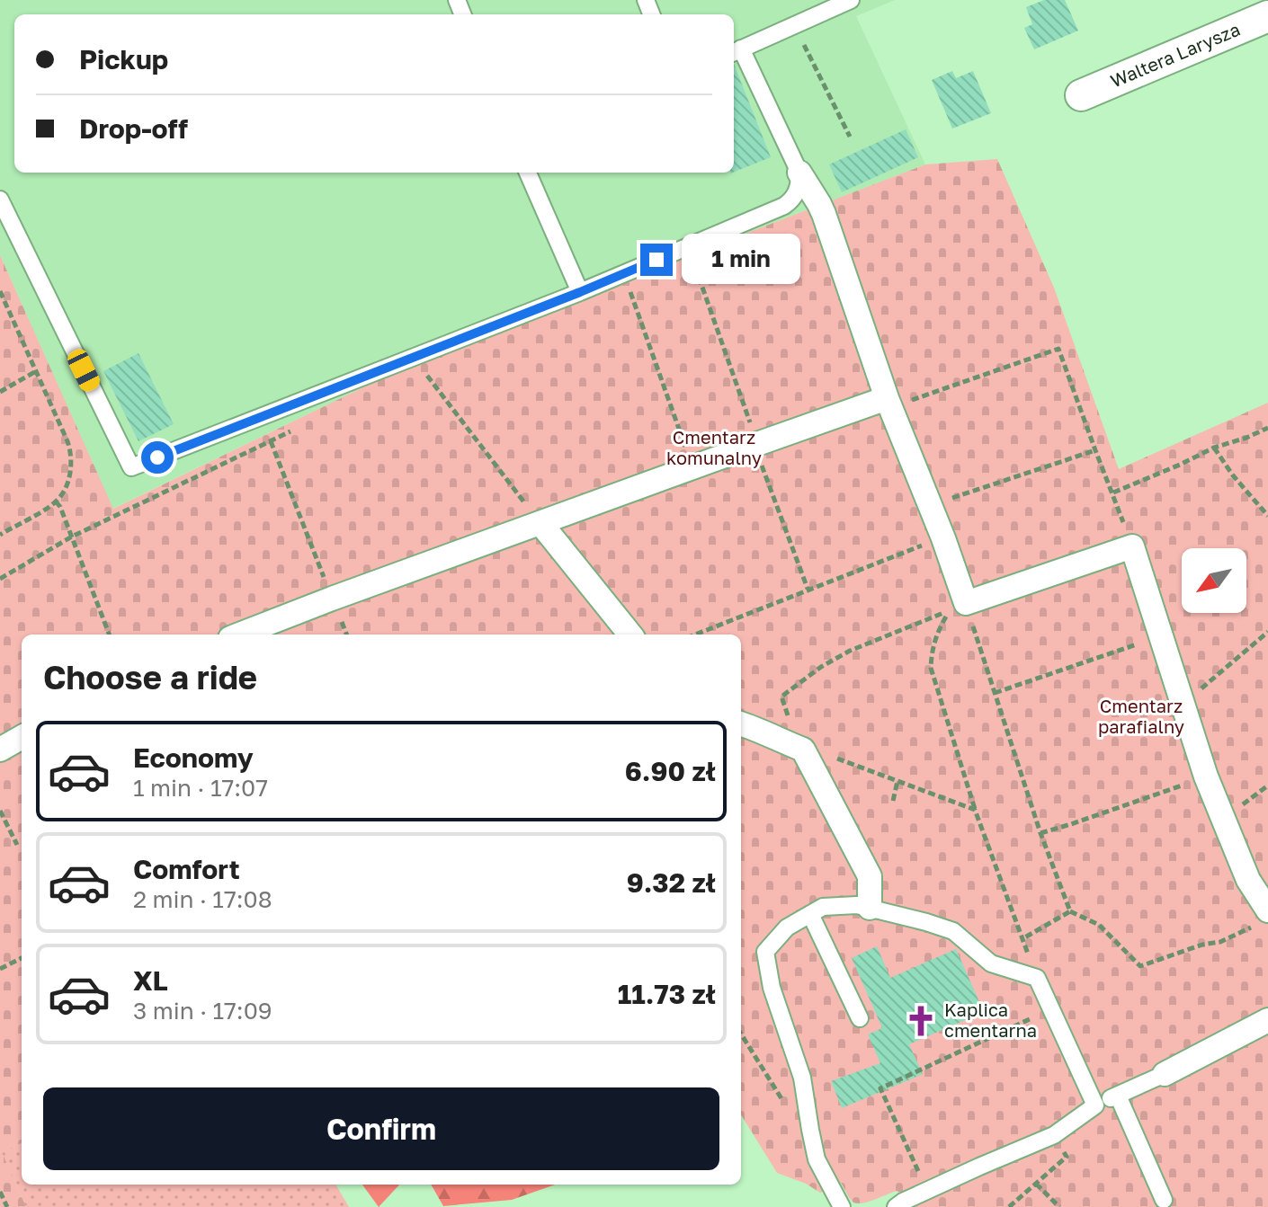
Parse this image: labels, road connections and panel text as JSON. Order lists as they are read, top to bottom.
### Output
{
  "streets": {
    "street": ["Waltera Larysza"]
  },
  "parks": ["Cmentarz komunalny", "Cmentarz parafialny"],
  "places": {
    "church": ["Kaplica cmentarna"]
  },
  "north": "bottom left",
  "page": {
    "banner": ["Pickup", "Drop-off"],
    "bubble": "1 min",
    "heading": "Choose a ride",
    "list": [
      {
        "name": "Economy",
        "note": "1 min · 17:07",
        "value": "6.90 zł"
      },
      {
        "name": "Comfort",
        "note": "2 min · 17:08",
        "value": "9.32 zł"
      },
      {
        "name": "XL",
        "note": "3 min · 17:09",
        "value": "11.73 zł"
      }
    ],
    "buttons": "Confirm"
  }
}
